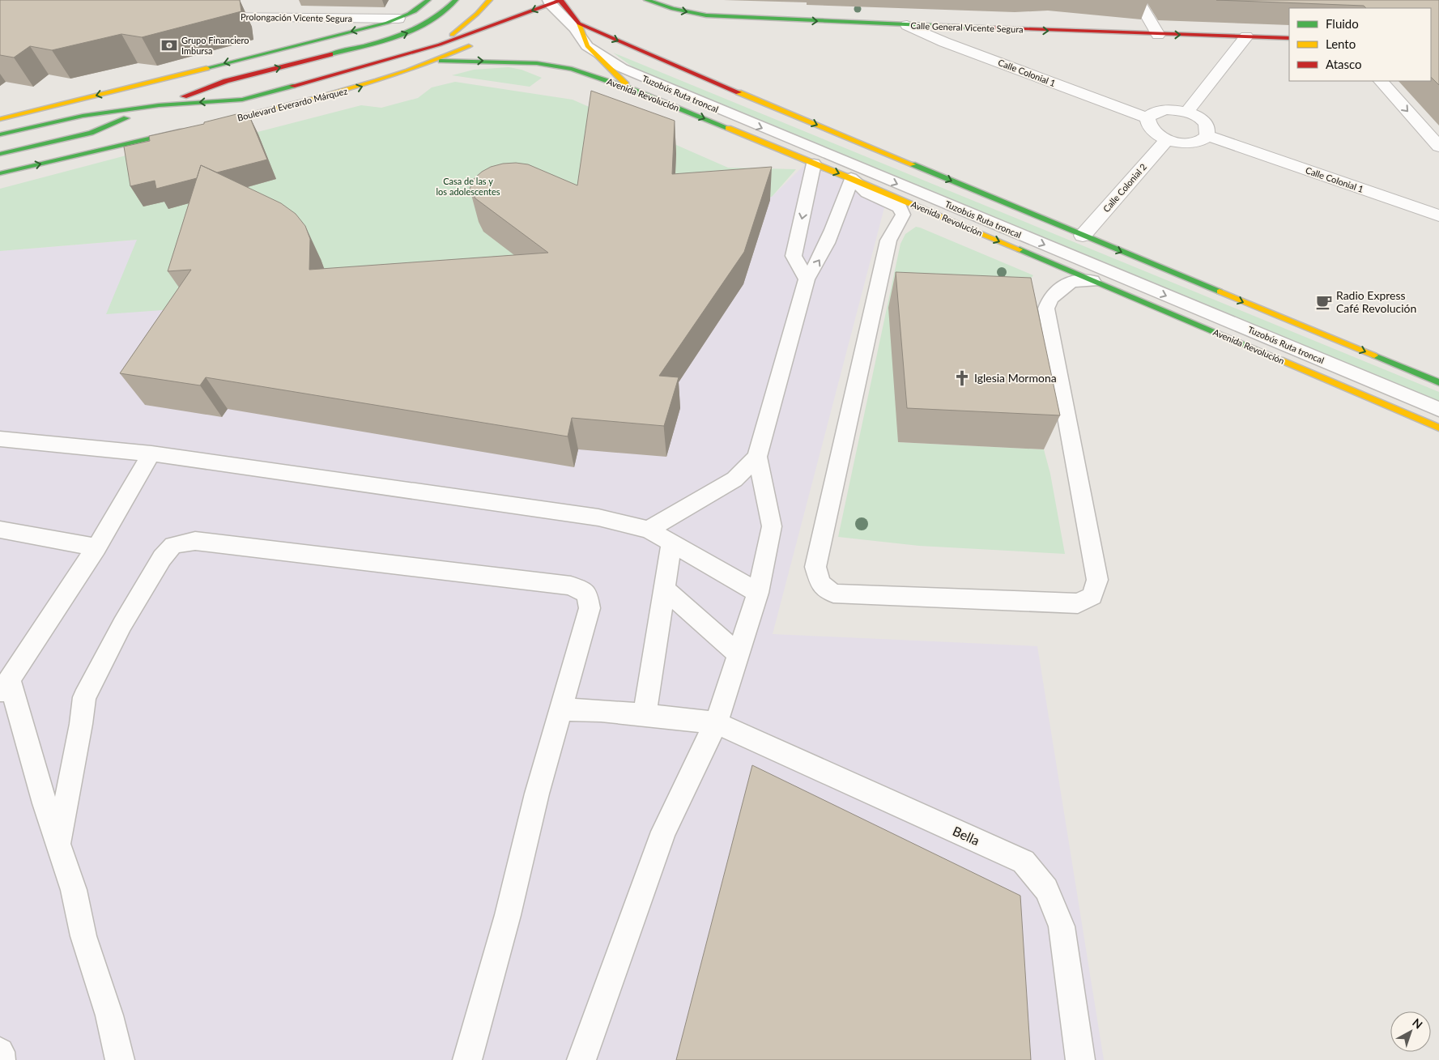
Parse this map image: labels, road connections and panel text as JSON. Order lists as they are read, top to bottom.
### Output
{
  "streets": {
    "main road": ["Calle General Vicente Segura", "Avenida Revolución", "Boulevard Everardo Márquez"],
    "street": ["Prolongación Vicente Segura", "Calle Colonial 1", "Calle Colonial 2"],
    "lane": ["Tuzobús Ruta troncal", "Bella"]
  },
  "crossings": [
    ["Calle General Vicente Segura", "Calle Colonial 1"],
    ["Tuzobús Ruta troncal", "Boulevard Everardo Márquez"],
    ["Avenida Revolución", "Boulevard Everardo Márquez"]
  ],
  "one_way": ["Calle General Vicente Segura", "Tuzobús Ruta troncal"],
  "parks": ["Casa de las y los adolescentes"],
  "places": {
    "bank": ["Grupo Financiero Imbursa"],
    "cafe": ["Radio Express Café Revolución"],
    "church": ["Iglesia Mormona"]
  },
  "legend": ["Fluido", "Lento", "Atasco"],
  "north": "top right"
}
